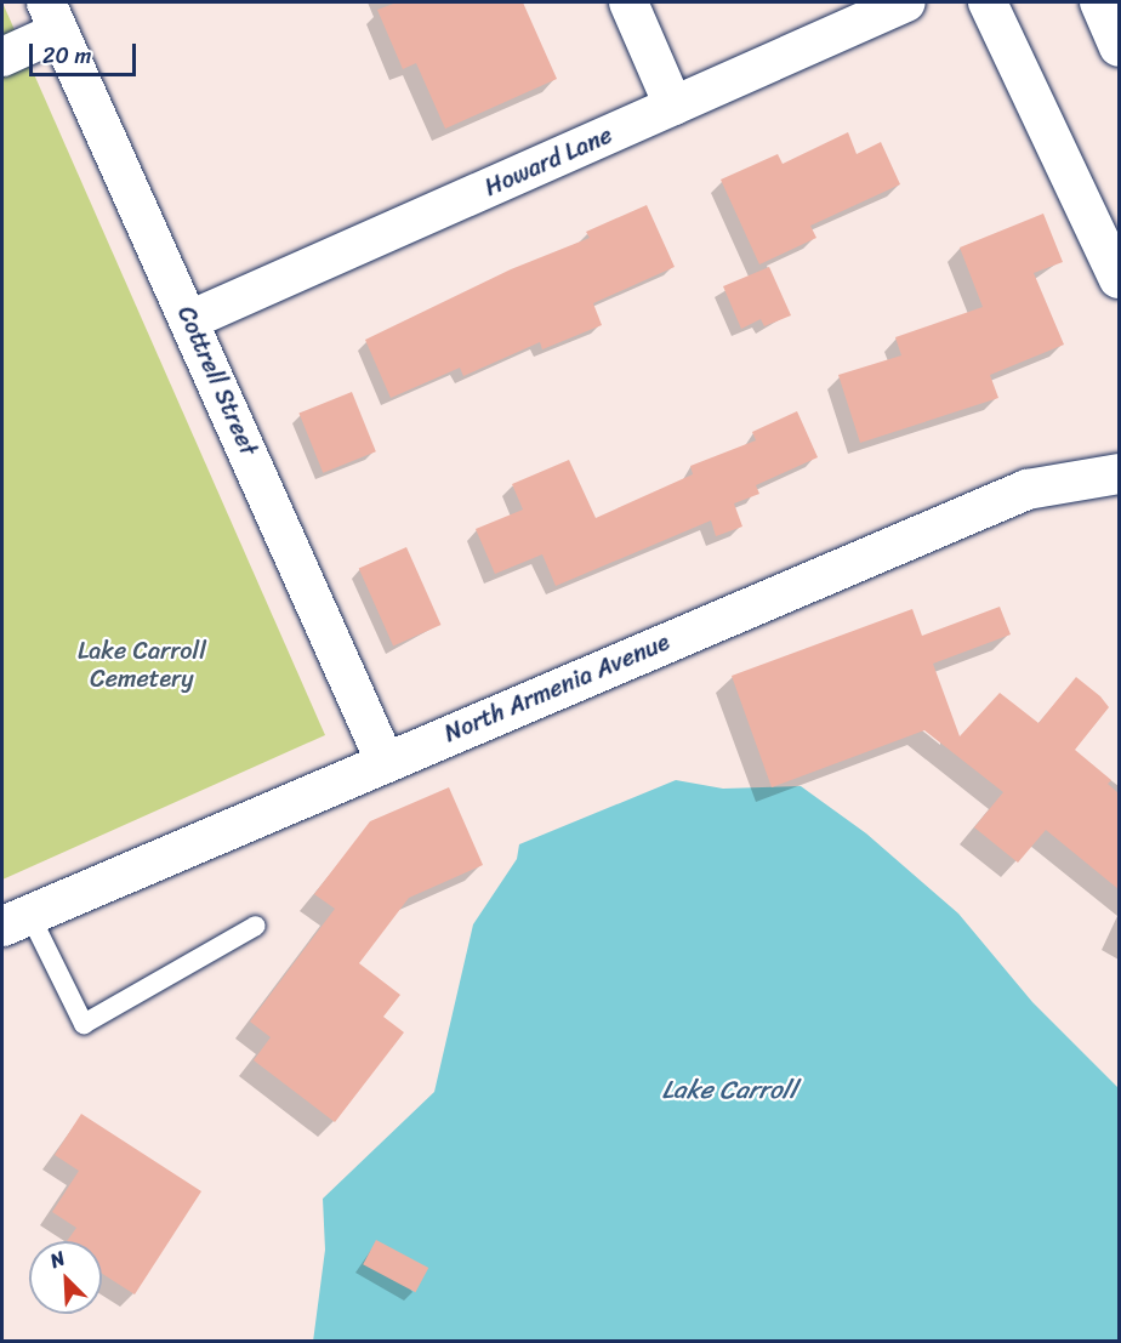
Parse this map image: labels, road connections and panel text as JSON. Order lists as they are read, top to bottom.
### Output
{
  "streets": {
    "main road": ["North Armenia Avenue"],
    "street": ["Howard Lane", "Cottrell Street"]
  },
  "crossings": [
    ["Howard Lane", "Cottrell Street"],
    ["Cottrell Street", "North Armenia Avenue"]
  ],
  "water": ["Lake Carroll"],
  "parks": ["Lake Carroll Cemetery"],
  "scale_bar": "20 m",
  "north": "top left"
}
